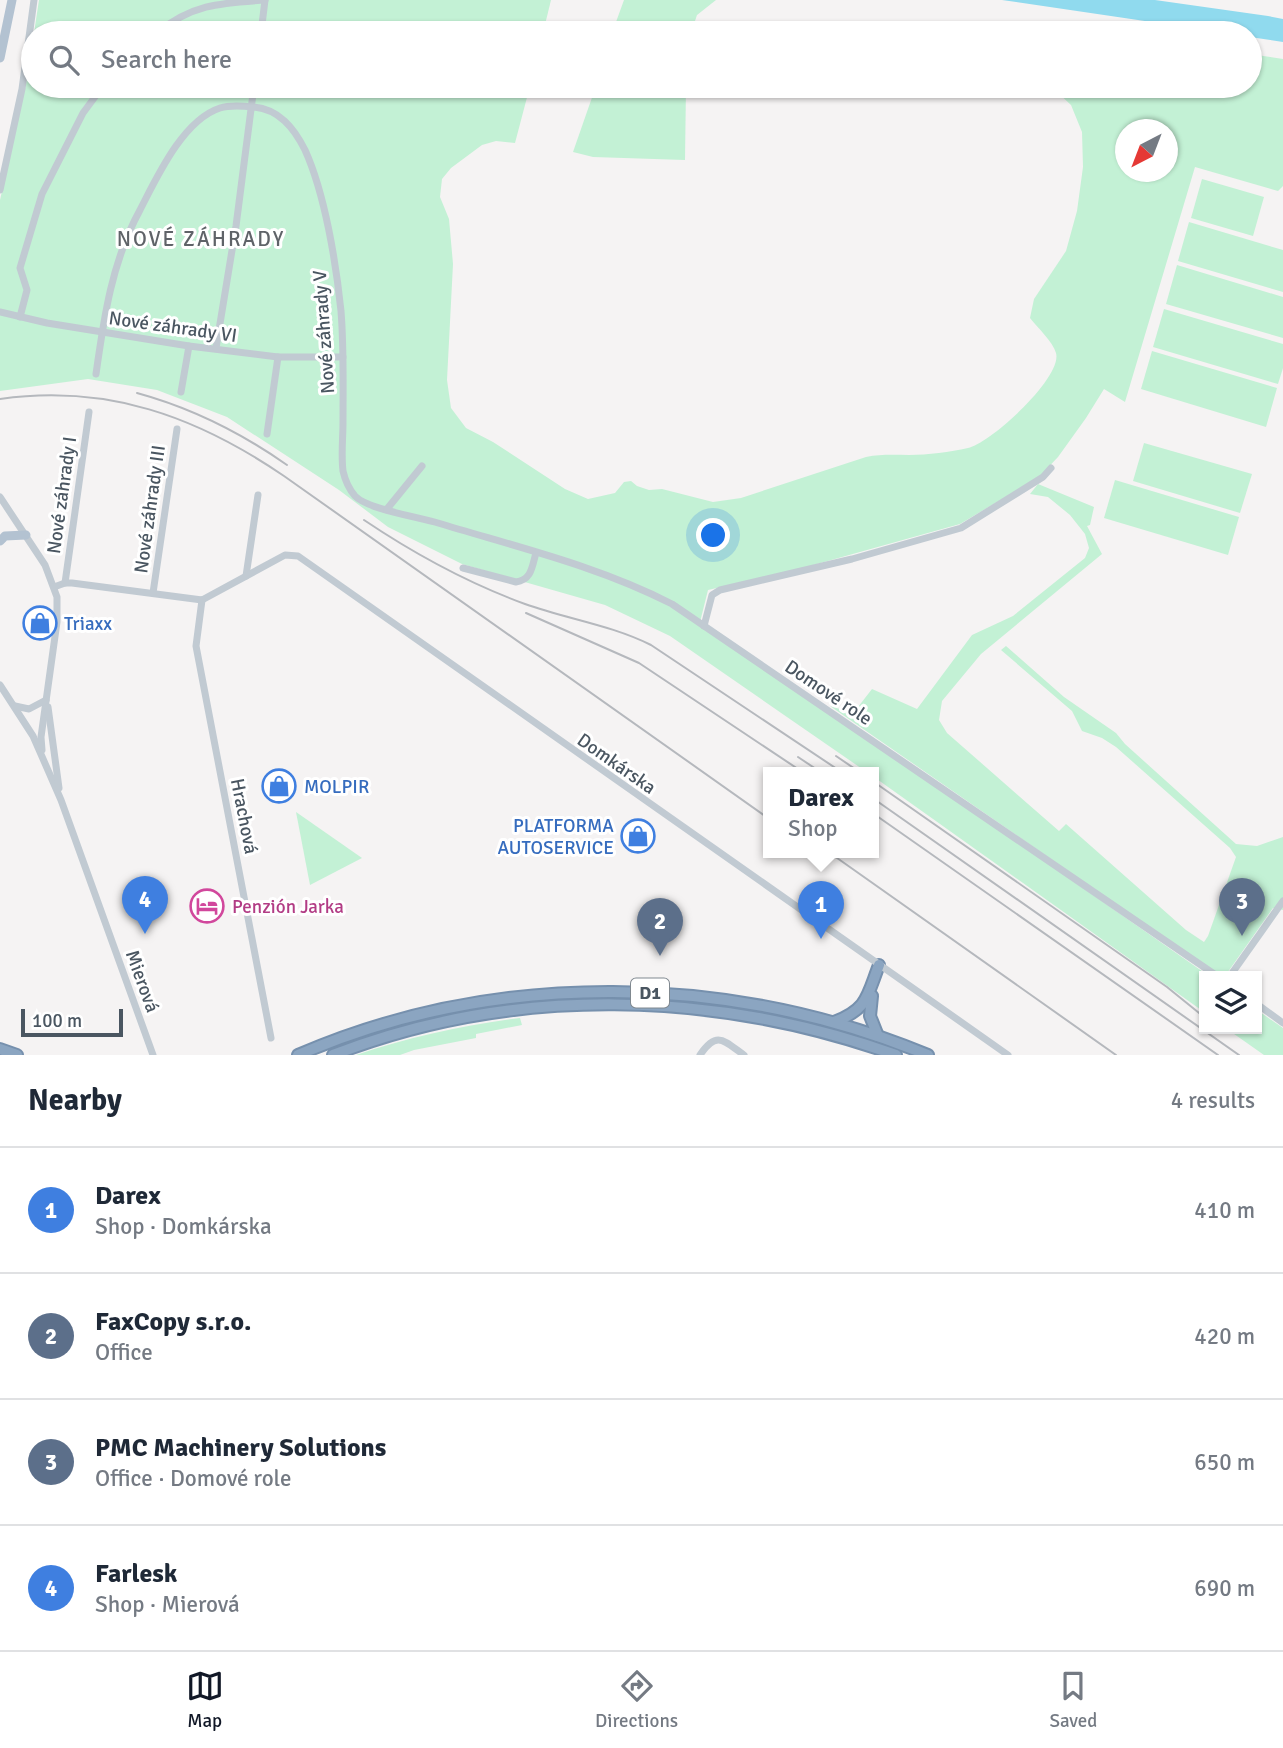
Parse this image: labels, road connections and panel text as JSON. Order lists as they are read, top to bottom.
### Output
{
  "streets": {
    "highway": ["D1"],
    "street": [
      "Nové záhrady VI",
      "Nové záhrady V",
      "Nové záhrady I",
      "Nové záhrady III",
      "Domové role",
      "Domkárska",
      "Hrachová",
      "Mierová"
    ]
  },
  "crossings": [
    ["Nové záhrady VI", "Nové záhrady V"],
    ["Nové záhrady V", "Domové role"],
    ["Domkárska", "Hrachová"]
  ],
  "districts": ["NOVÉ ZÁHRADY"],
  "places": {
    "shop": ["Triaxx", "MOLPIR", "PLATFORMA AUTOSERVICE"],
    "hotel": ["Penzión Jarka"]
  },
  "scale_bar": "100 m",
  "north": "bottom left",
  "page": {
    "search": "Search here",
    "popup": ["Darex", "Shop"],
    "pins": [
      "4",
      "3",
      "1",
      "2"
    ],
    "scale": "100 m",
    "heading": ["Nearby", "4 results"],
    "list": [
      {
        "mark": "1",
        "name": "Darex",
        "note": "Shop · Domkárska",
        "value": "410 m"
      },
      {
        "mark": "2",
        "name": "FaxCopy s.r.o.",
        "note": "Office",
        "value": "420 m"
      },
      {
        "mark": "3",
        "name": "PMC Machinery Solutions",
        "note": "Office · Domové role",
        "value": "650 m"
      },
      {
        "mark": "4",
        "name": "Farlesk",
        "note": "Shop · Mierová",
        "value": "690 m"
      }
    ],
    "nav": ["Map", "Directions", "Saved"]
  }
}
